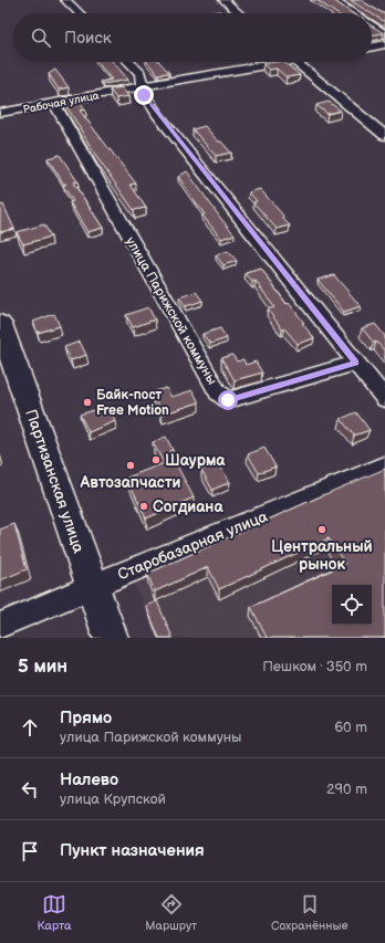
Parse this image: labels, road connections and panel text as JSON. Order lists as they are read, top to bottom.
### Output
{
  "streets": {
    "main road": ["Партизанская улица"],
    "street": ["Рабочая улица", "улица Парижской коммуны", "Старобазарная улица"]
  },
  "crossings": [
    ["Рабочая улица", "улица Парижской коммуны"],
    ["Партизанская улица", "Старобазарная улица"]
  ],
  "places": [
    "Байк-пост Free Motion",
    "Шаурма",
    "Автозапчасти",
    "Согдиана",
    "Центральный рынок"
  ],
  "page": {
    "search": "Поиск",
    "heading": ["5 мин", "Пешком · 350 m"],
    "list": [
      ["Прямо", "улица Парижской коммуны", "60 m"],
      ["Налево", "улица Крупской", "290 m"],
      "Пункт назначения"
    ],
    "nav": ["Карта", "Маршрут", "Сохранённые"]
  }
}
